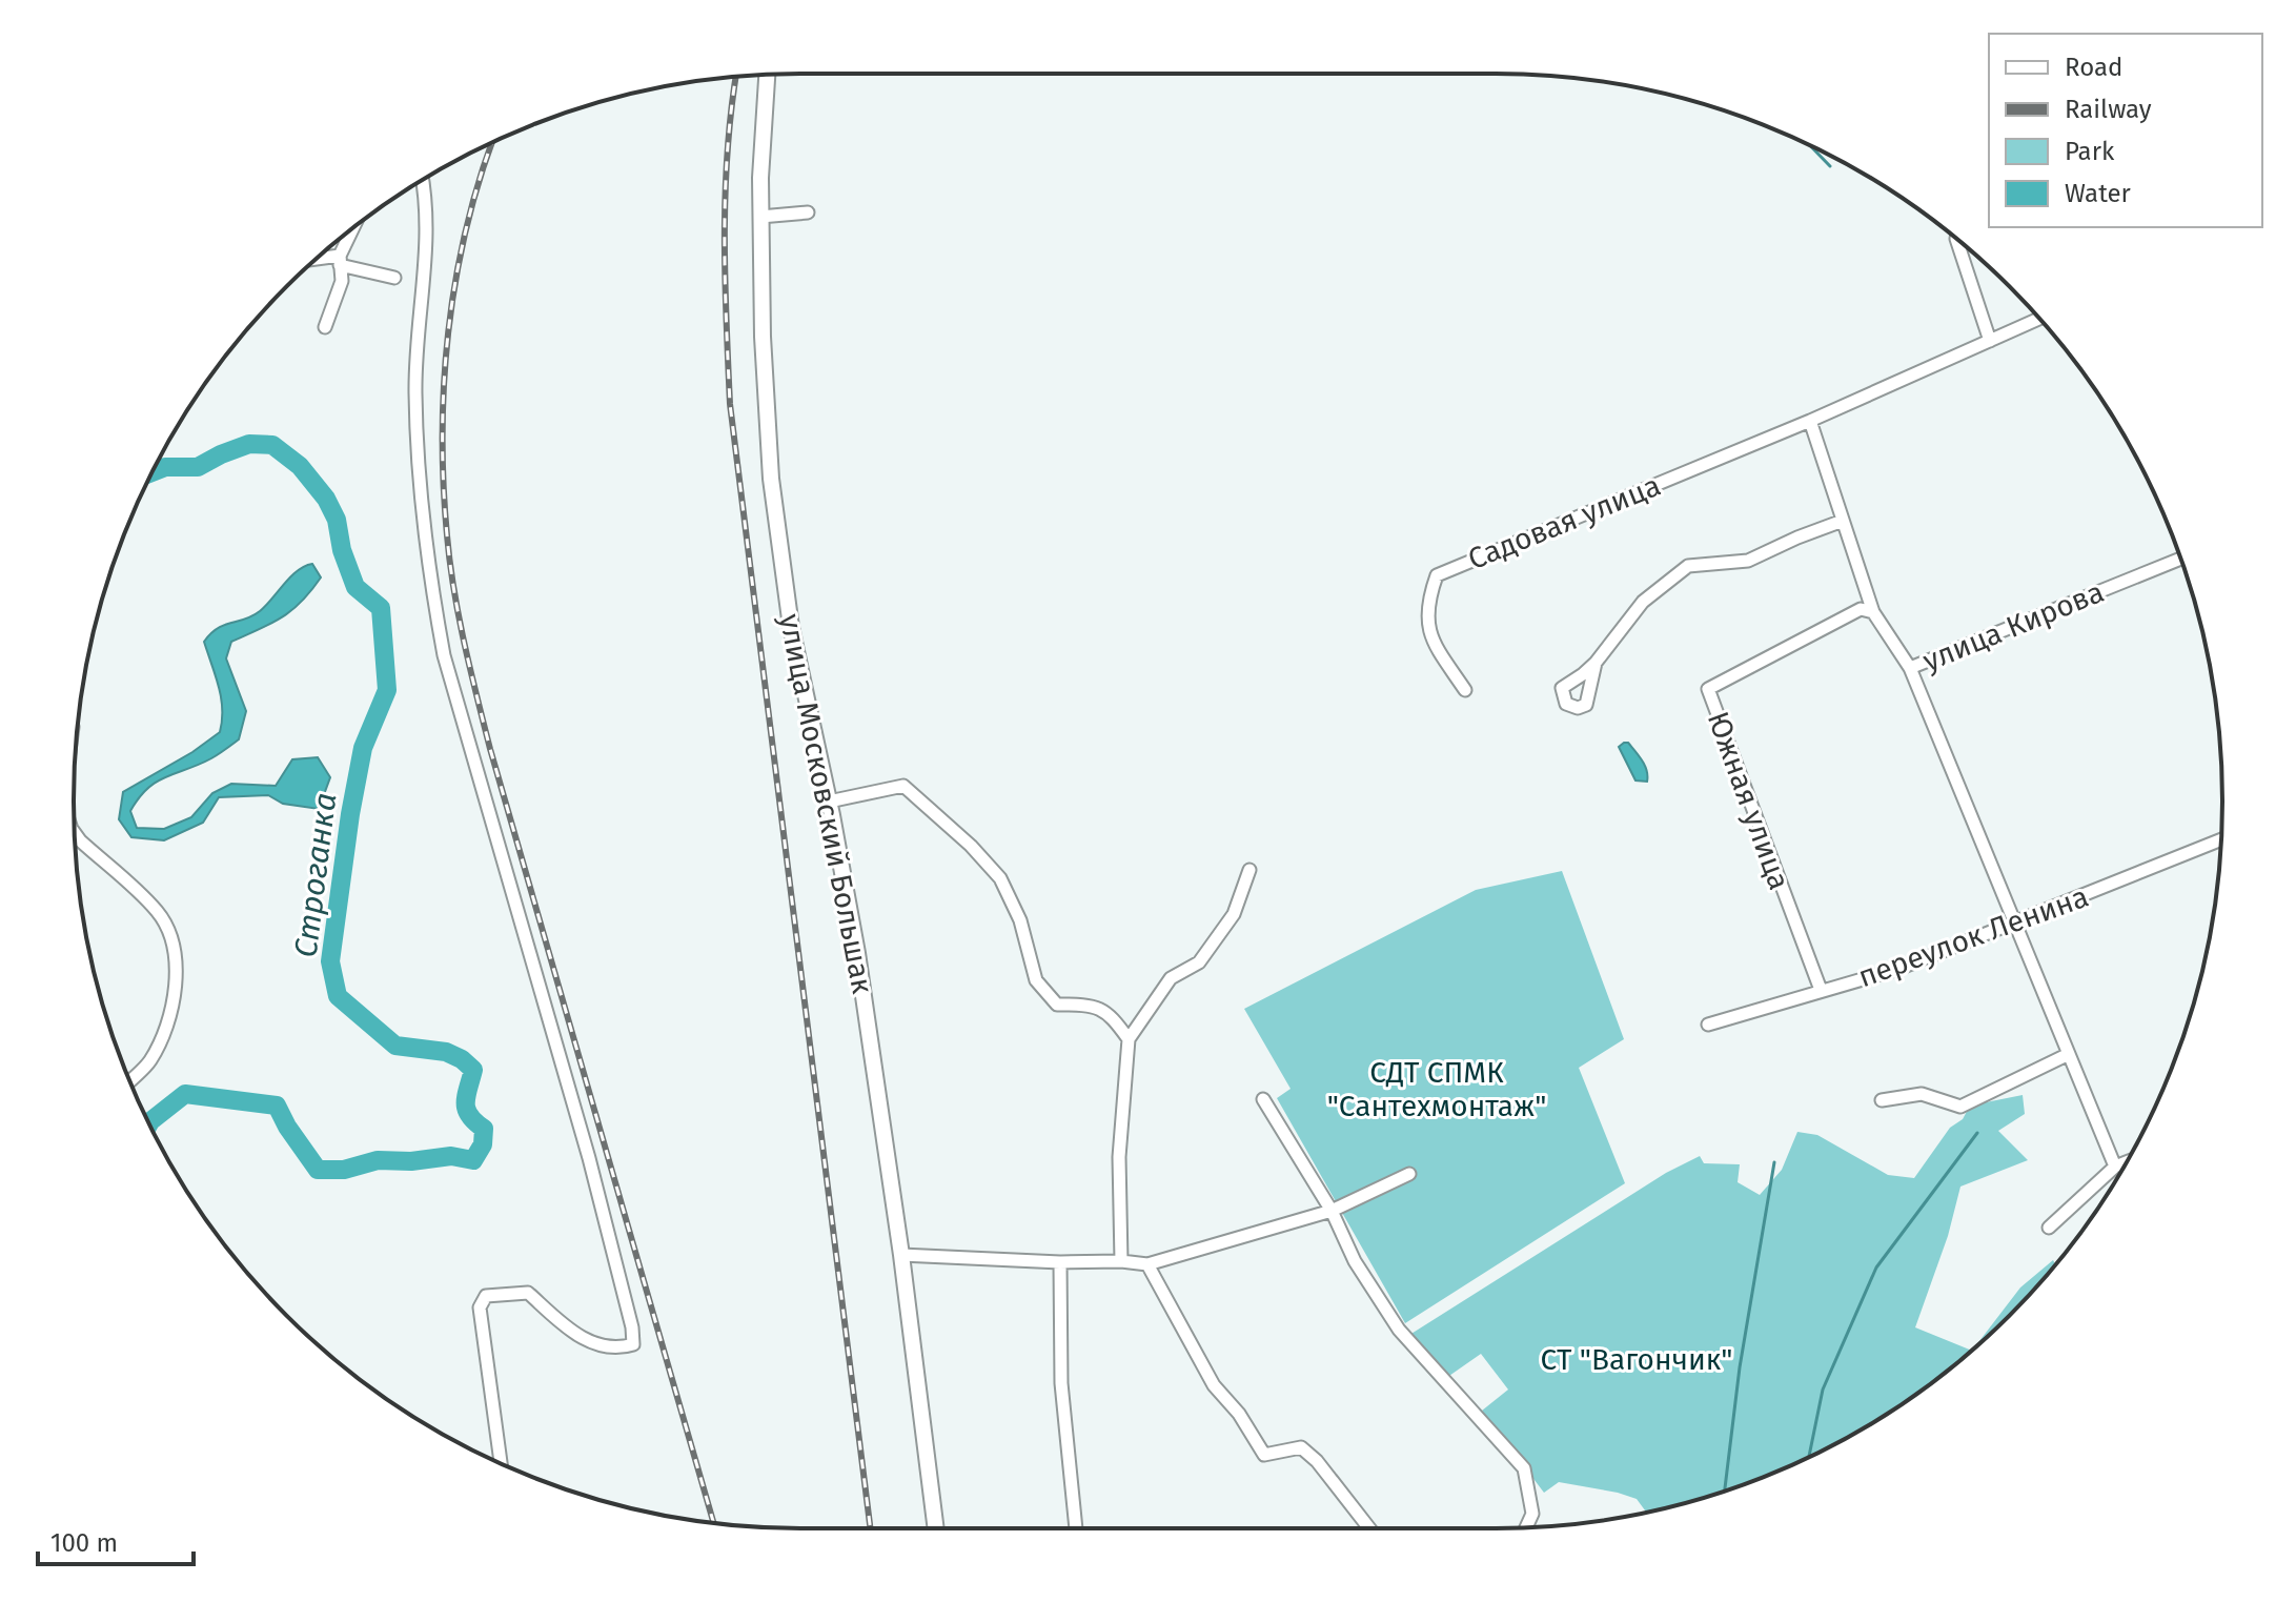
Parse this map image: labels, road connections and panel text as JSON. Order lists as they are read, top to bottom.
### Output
{
  "streets": {
    "street": [
      "Садовая улица",
      "улица Кирова",
      "Южная улица",
      "улица Московский Большак",
      "переулок Ленина"
    ]
  },
  "crossings": [
    ["улица Кирова", "Южная улица"],
    ["Южная улица", "переулок Ленина"]
  ],
  "water": ["Строганка"],
  "parks": ["СДТ СПМК \"Сантехмонтаж\"", "СТ \"Вагончик\""],
  "legend": [
    "Road",
    "Railway",
    "Park",
    "Water"
  ],
  "scale_bar": "100 m"
}
